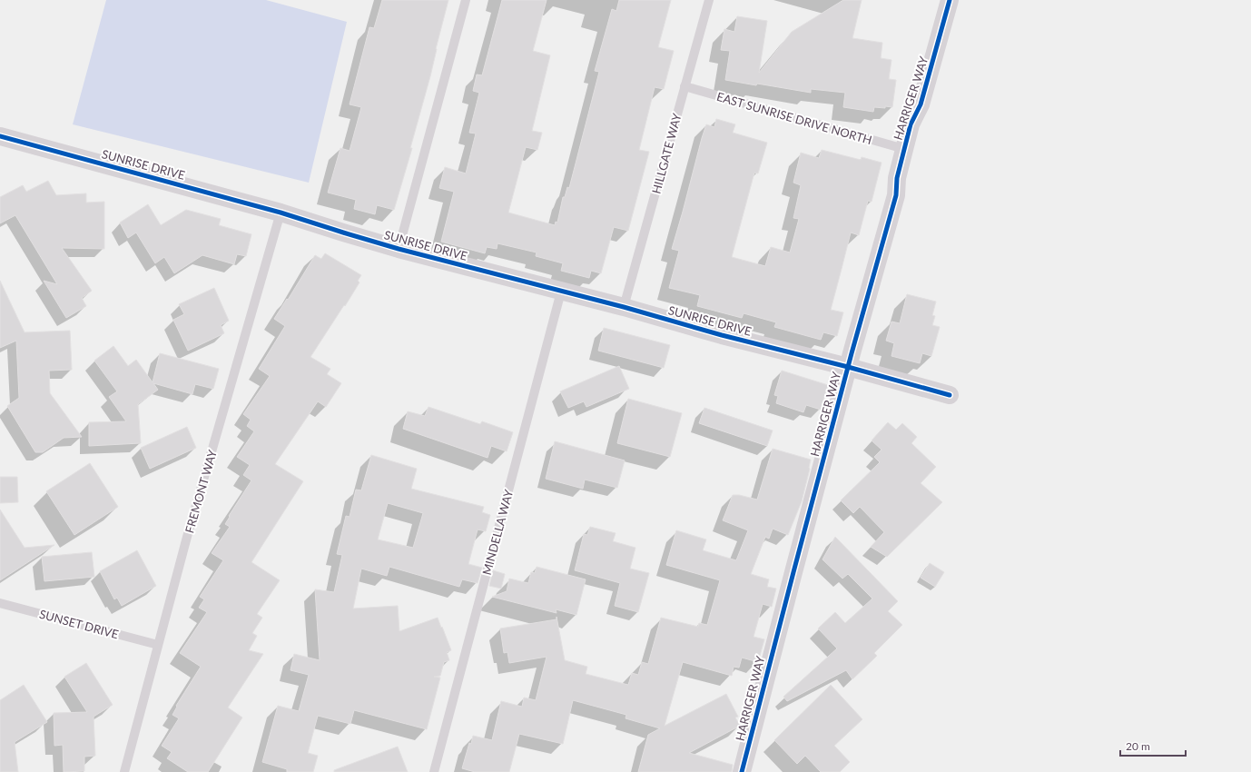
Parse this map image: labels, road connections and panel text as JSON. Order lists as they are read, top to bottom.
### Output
{
  "streets": {
    "street": ["HARRIGER WAY", "SUNRISE DRIVE"],
    "lane": [
      "EAST SUNRISE DRIVE NORTH",
      "HILLGATE WAY",
      "FREMONT WAY",
      "MINDELLA WAY",
      "SUNSET DRIVE"
    ]
  },
  "crossings": [
    ["HARRIGER WAY", "EAST SUNRISE DRIVE NORTH"],
    ["HARRIGER WAY", "SUNRISE DRIVE"],
    ["EAST SUNRISE DRIVE NORTH", "HILLGATE WAY"],
    ["HILLGATE WAY", "SUNRISE DRIVE"],
    ["SUNRISE DRIVE", "FREMONT WAY"],
    ["SUNRISE DRIVE", "MINDELLA WAY"],
    ["FREMONT WAY", "SUNSET DRIVE"]
  ],
  "scale_bar": "20 m"
}
